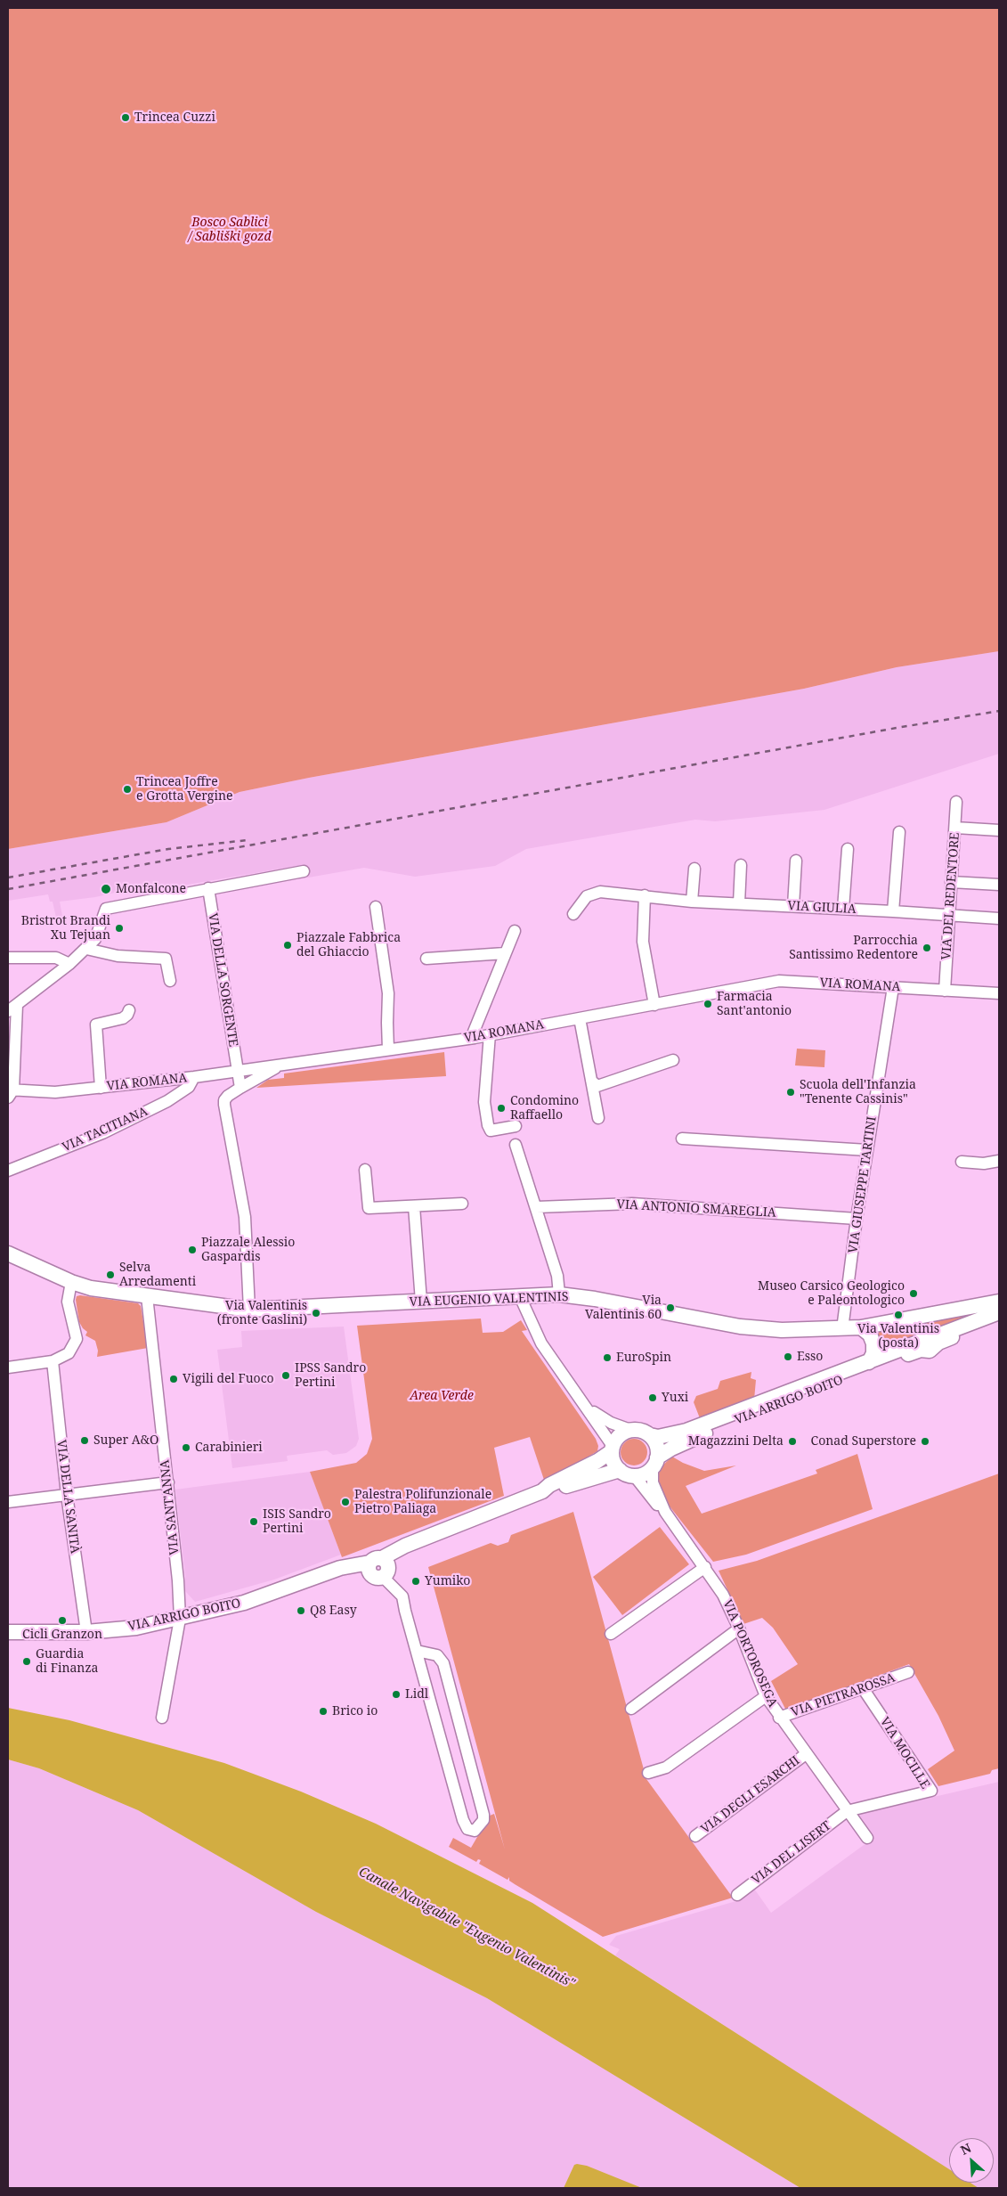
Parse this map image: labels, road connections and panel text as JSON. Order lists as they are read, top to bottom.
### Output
{
  "streets": {
    "main road": ["VIA EUGENIO VALENTINIS", "VIA ARRIGO BOITO"],
    "street": [
      "VIA DEL REDENTORE",
      "VIA GIULIA",
      "VIA DELLA SORGENTE",
      "VIA ROMANA",
      "VIA TACITIANA",
      "VIA GIUSEPPE TARTINI",
      "VIA ANTONIO SMAREGLIA",
      "VIA DELLA SANITÀ",
      "VIA SANT'ANNA",
      "VIA PORTOROSEGA",
      "VIA PIETRAROSSA",
      "VIA MOCILLE",
      "VIA DEGLI ESARCHI",
      "VIA DEL LISERT"
    ]
  },
  "crossings": [
    ["VIA DEL REDENTORE", "VIA GIULIA"],
    ["VIA DEL REDENTORE", "VIA ROMANA"],
    ["VIA DELLA SORGENTE", "VIA ROMANA"],
    ["VIA ROMANA", "VIA TACITIANA"],
    ["VIA ROMANA", "VIA GIUSEPPE TARTINI"],
    ["VIA GIUSEPPE TARTINI", "VIA ANTONIO SMAREGLIA"],
    ["VIA GIUSEPPE TARTINI", "VIA EUGENIO VALENTINIS"],
    ["VIA EUGENIO VALENTINIS", "VIA SANT'ANNA"],
    ["VIA ARRIGO BOITO", "VIA DELLA SANITÀ"],
    ["VIA ARRIGO BOITO", "VIA SANT'ANNA"],
    ["VIA ARRIGO BOITO", "VIA PORTOROSEGA"],
    ["VIA PORTOROSEGA", "VIA PIETRAROSSA"],
    ["VIA PORTOROSEGA", "VIA MOCILLE"],
    ["VIA PORTOROSEGA", "VIA DEGLI ESARCHI"],
    ["VIA PORTOROSEGA", "VIA DEL LISERT"],
    ["VIA PIETRAROSSA", "VIA MOCILLE"],
    ["VIA MOCILLE", "VIA DEL LISERT"]
  ],
  "water": ["Canale Navigabile \"Eugenio Valentinis\""],
  "parks": ["Bosco Sablici / Sabliški gozd", "Area Verde"],
  "places": [
    "Trincea Cuzzi",
    "Trincea Joffre e Grotta Vergine",
    "Monfalcone",
    "Bristrot Brandi Xu Tejuan",
    "Piazzale Fabbrica del Ghiaccio",
    "Parrocchia Santissimo Redentore",
    "Farmacia Sant'antonio",
    "Scuola dell'Infanzia \"Tenente Cassinis\"",
    "Condomino Raffaello",
    "Piazzale Alessio Gaspardis",
    "Selva Arredamenti",
    "Museo Carsico Geologico e Paleontologico",
    "Via Valentinis 60",
    "Via Valentinis (fronte Gaslini)",
    "Via Valentinis (posta)",
    "Esso",
    "EuroSpin",
    "IPSS Sandro Pertini",
    "Vigili del Fuoco",
    "Yuxi",
    "Super A&O",
    "Magazzini Delta",
    "Conad Superstore",
    "Carabinieri",
    "Palestra Polifunzionale Pietro Paliaga",
    "ISIS Sandro Pertini",
    "Yumiko",
    "Q8 Easy",
    "Cicli Granzon",
    "Guardia di Finanza",
    "Lidl",
    "Brico io"
  ],
  "north": "top left"
}
